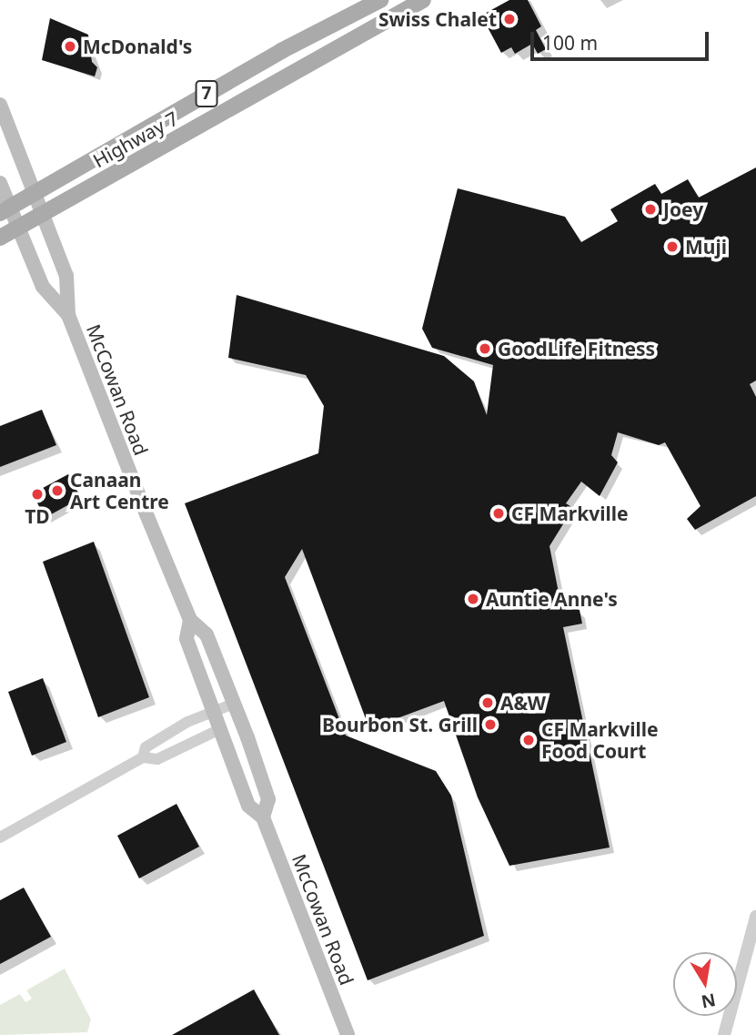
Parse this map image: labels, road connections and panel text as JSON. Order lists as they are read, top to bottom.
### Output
{
  "streets": {
    "main road": ["7", "Highway 7", "McCowan Road"]
  },
  "crossings": [
    ["Highway 7", "McCowan Road"]
  ],
  "places": [
    "Swiss Chalet",
    "McDonald's",
    "Joey",
    "Muji",
    "GoodLife Fitness",
    "Canaan Art Centre",
    "TD",
    "CF Markville",
    "Auntie Anne's",
    "A&W",
    "Bourbon St. Grill",
    "CF Markville Food Court"
  ],
  "scale_bar": "100 m",
  "north": "bottom"
}
